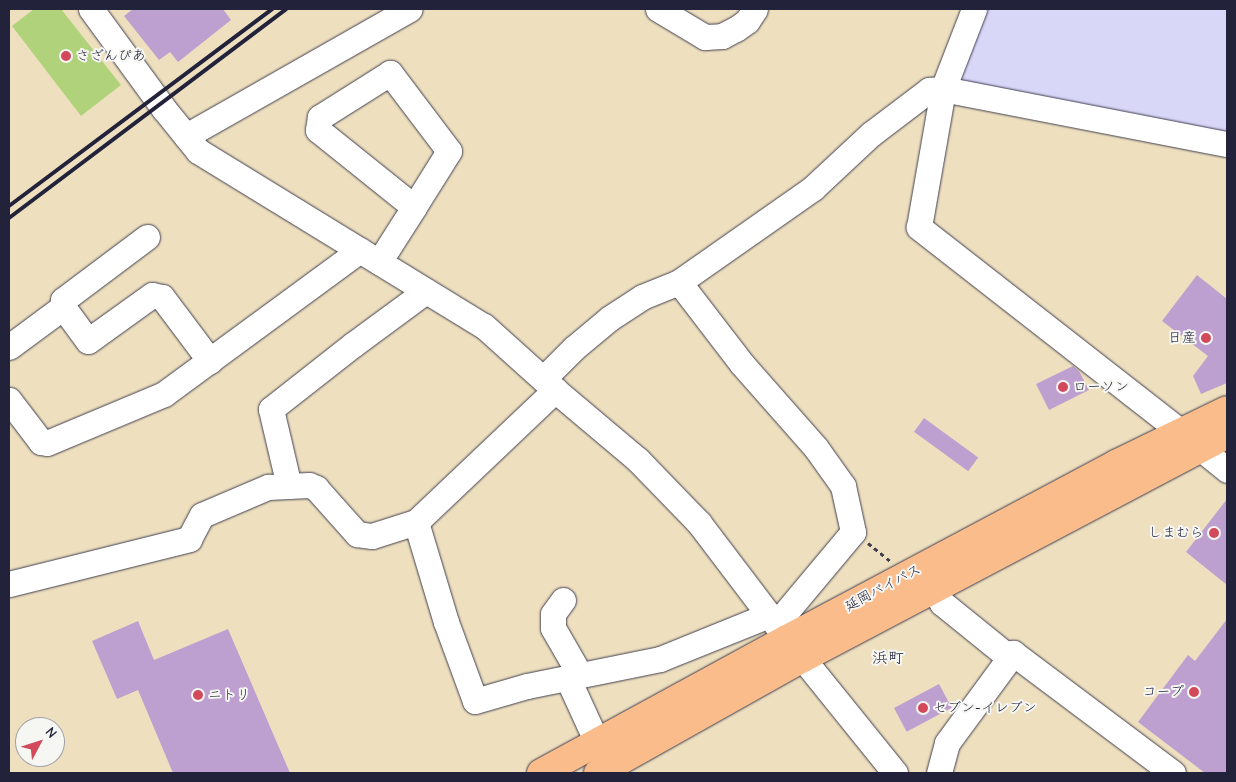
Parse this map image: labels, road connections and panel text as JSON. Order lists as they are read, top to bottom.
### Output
{
  "streets": {
    "highway": ["延岡バイパス"]
  },
  "districts": ["浜町"],
  "places": [
    "さざんぴあ",
    "日産",
    "ローソン",
    "しまむら",
    "コープ",
    "ニトリ",
    "セブン-イレブン"
  ],
  "north": "top right"
}
